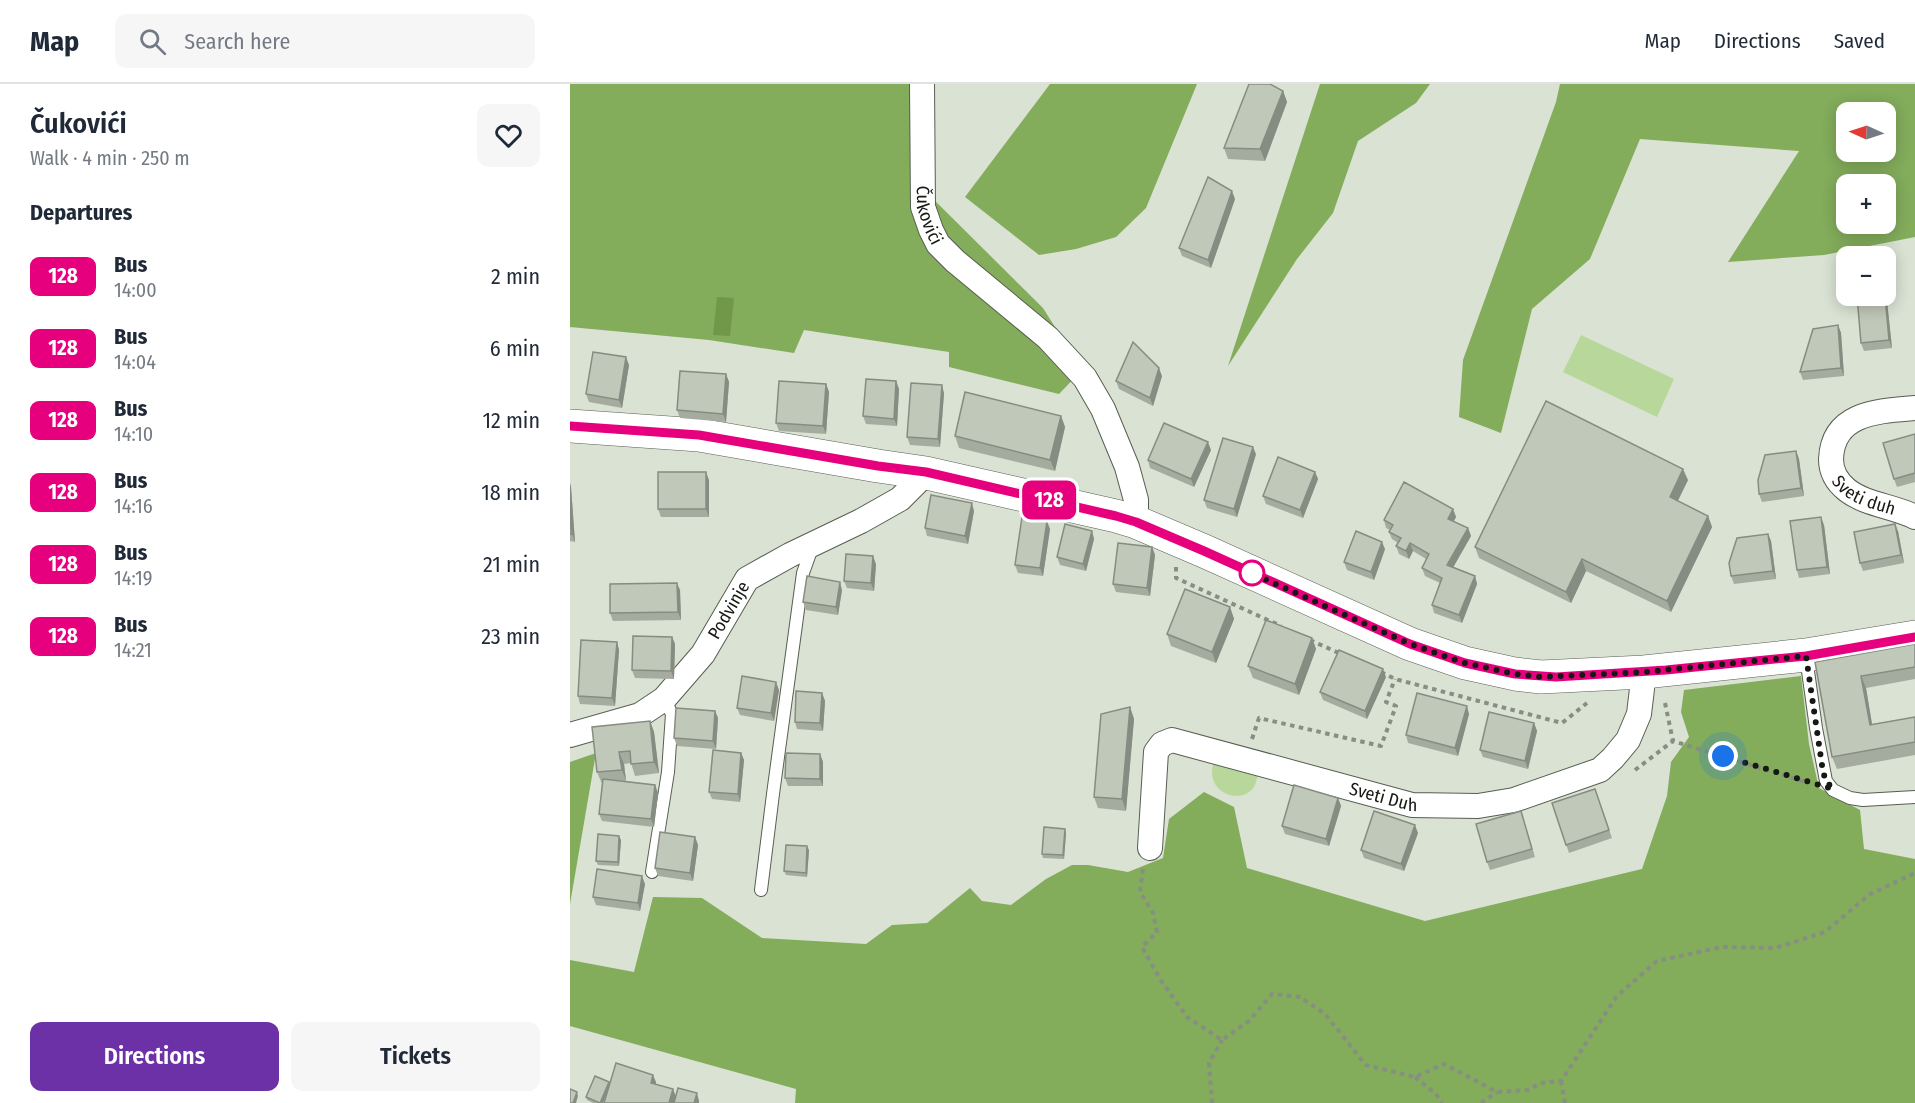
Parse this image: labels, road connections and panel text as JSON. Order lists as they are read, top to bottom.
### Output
{
  "streets": {
    "street": [
      "Čukovići",
      "Sveti duh",
      "Podvinje",
      "Sveti Duh"
    ]
  },
  "lines": ["bus line 128"],
  "north": "left",
  "page": {
    "header": "Map",
    "search": "Search here",
    "nav": ["Map", "Directions", "Saved"],
    "heading": [
      ["Čukovići", "Walk · 4 min · 250 m"],
      "Departures"
    ],
    "on_map": "128",
    "map_buttons": ["+", "−"],
    "list": [
      {
        "mark": "128",
        "name": "Bus",
        "note": "14:00",
        "value": "2 min"
      },
      {
        "mark": "128",
        "name": "Bus",
        "note": "14:04",
        "value": "6 min"
      },
      {
        "mark": "128",
        "name": "Bus",
        "note": "14:10",
        "value": "12 min"
      },
      {
        "mark": "128",
        "name": "Bus",
        "note": "14:16",
        "value": "18 min"
      },
      {
        "mark": "128",
        "name": "Bus",
        "note": "14:19",
        "value": "21 min"
      },
      {
        "mark": "128",
        "name": "Bus",
        "note": "14:21",
        "value": "23 min"
      }
    ],
    "buttons": ["Directions", "Tickets"]
  }
}
